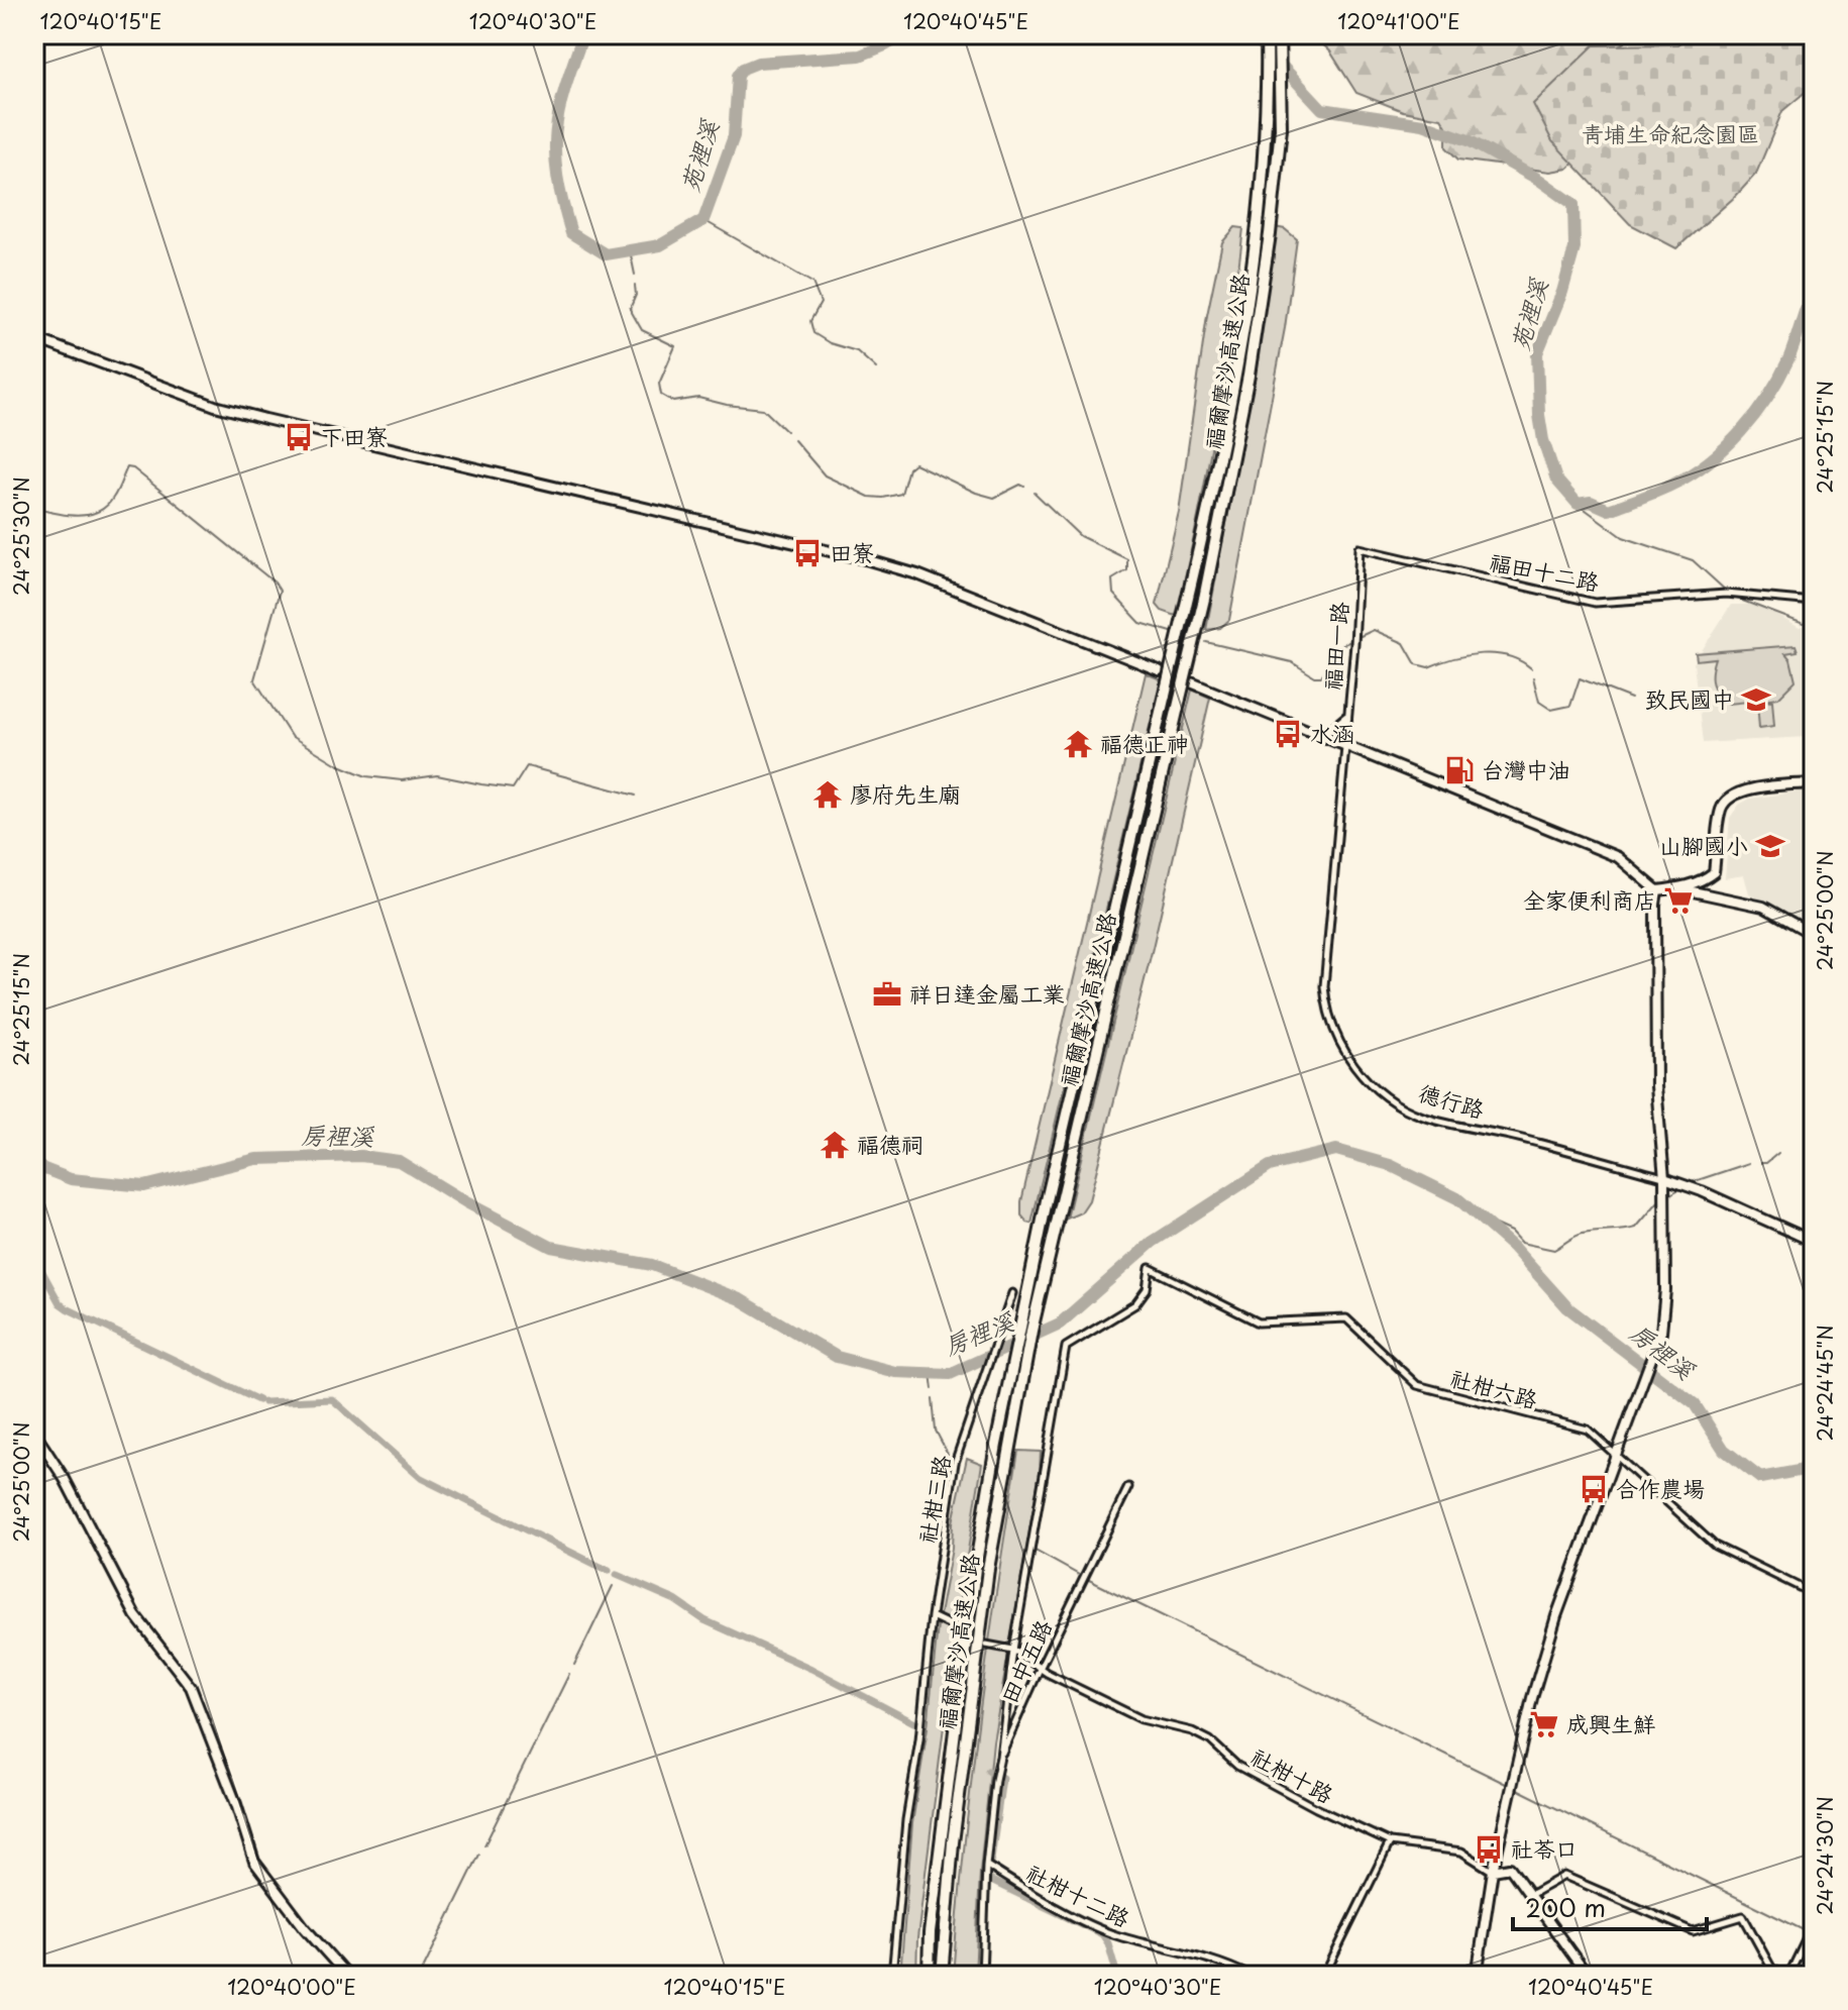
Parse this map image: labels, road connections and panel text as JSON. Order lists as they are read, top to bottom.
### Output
{
  "streets": {
    "highway": ["福爾摩沙高速公路"],
    "main road": ["德行路"],
    "street": [
      "福田十二路",
      "福田一路",
      "社柑六路",
      "社柑三路",
      "田中五路",
      "社柑十路",
      "社柑十二路"
    ]
  },
  "crossings": [
    ["福田十二路", "福田一路"],
    ["福田一路", "德行路"],
    ["社柑六路", "社柑十路"],
    ["田中五路", "社柑十路"]
  ],
  "water": ["苑裡溪", "房裡溪"],
  "parks": ["青埔生命紀念園區"],
  "places": {
    "bus stop": [
      "下田寮",
      "田寮",
      "水涵",
      "合作農場",
      "社苓口"
    ],
    "school or university": ["致民國中", "山腳國小"],
    "temple": ["福德正神", "廖府先生廟", "福德祠"],
    "fuel station": ["台灣中油"],
    "supermarket": ["全家便利商店", "成興生鮮"],
    "office": ["祥日達金屬工業"]
  },
  "scale_bar": "200 m",
  "coordinates": [
    "120°40'15\"E",
    "120°40'30\"E",
    "120°40'45\"E",
    "120°41'00\"E",
    "24°25'15\"N",
    "24°25'30\"N",
    "24°25'00\"N",
    "24°24'45\"N",
    "24°24'30\"N",
    "120°40'00\"E"
  ]
}
